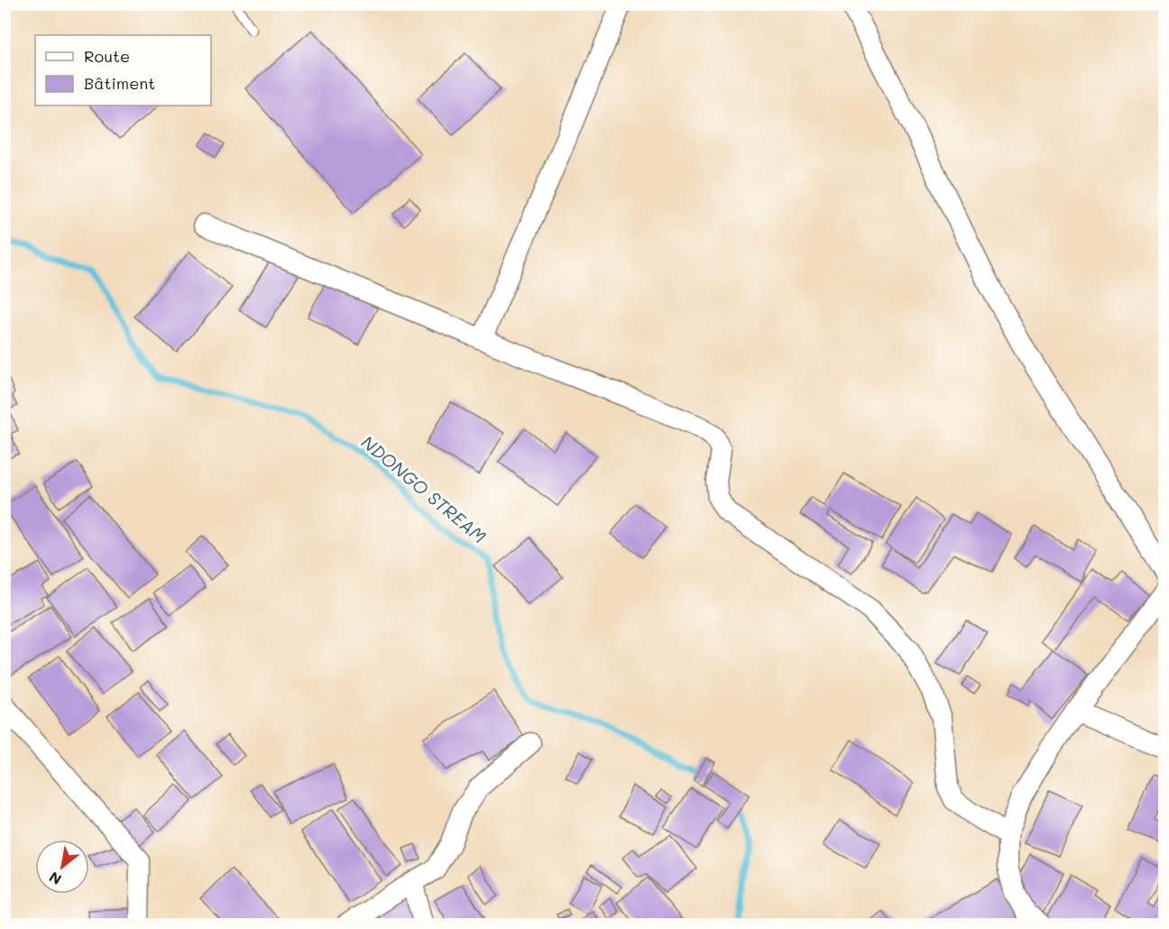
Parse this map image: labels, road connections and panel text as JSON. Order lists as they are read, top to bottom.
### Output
{
  "water": ["NDONGO STREAM"],
  "legend": ["Route", "Bâtiment"],
  "north": "bottom left"
}
